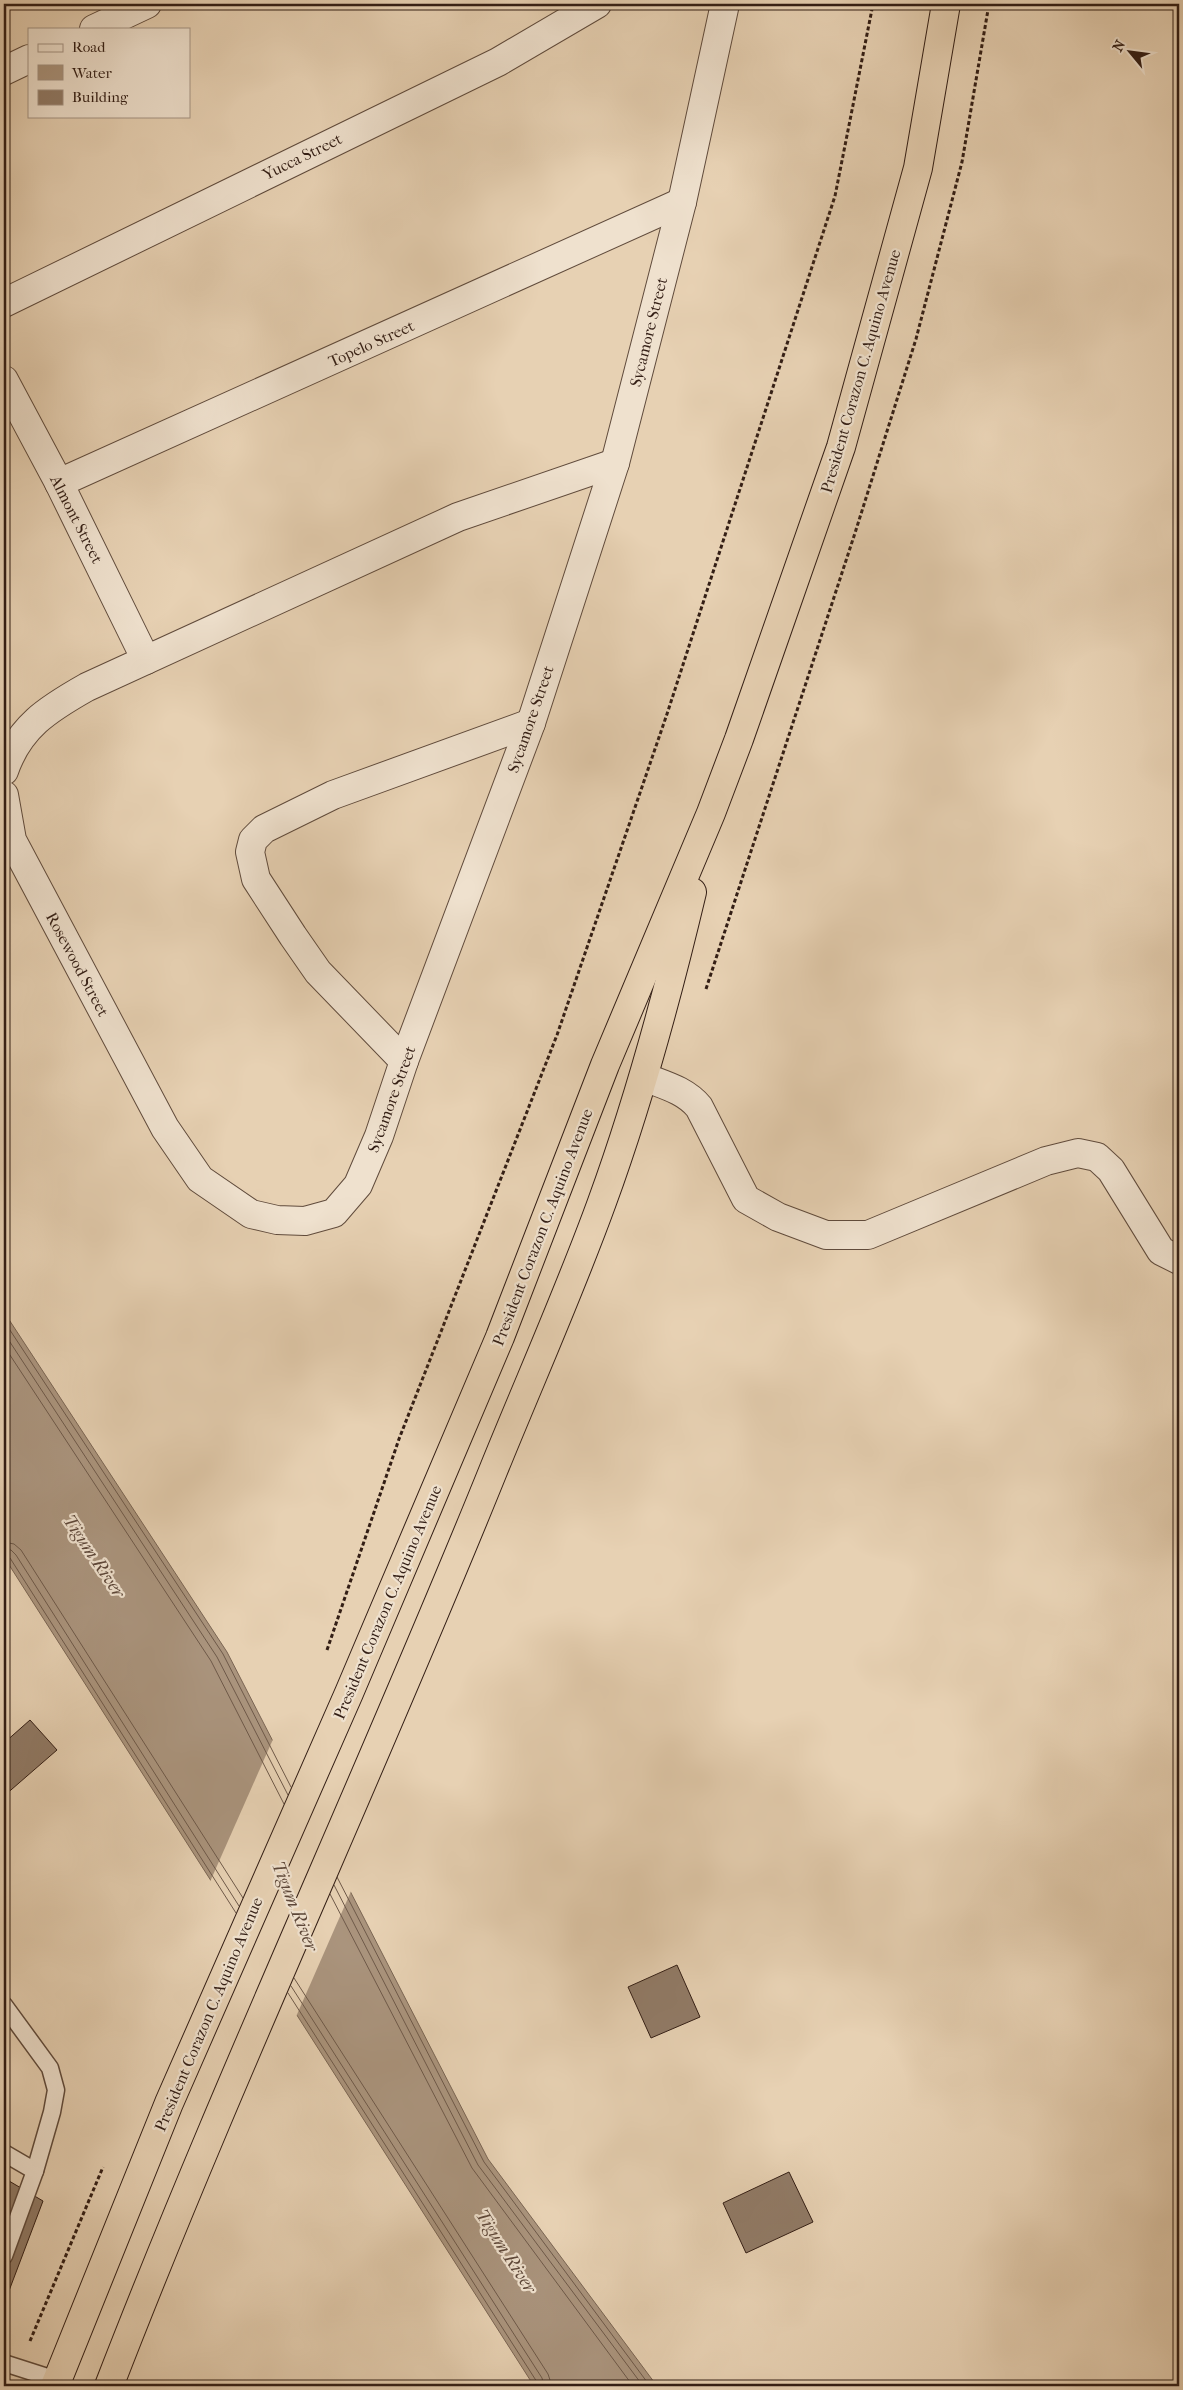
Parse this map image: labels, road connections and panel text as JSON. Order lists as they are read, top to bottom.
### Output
{
  "streets": {
    "highway": ["President Corazon C. Aquino Avenue"],
    "street": [
      "Yucca Street",
      "Sycamore Street",
      "Topelo Street",
      "Almont Street",
      "Rosewood Street"
    ]
  },
  "crossings": [
    ["Sycamore Street", "Topelo Street"],
    ["Sycamore Street", "Rosewood Street"],
    ["Topelo Street", "Almont Street"]
  ],
  "water": ["Tigum River"],
  "legend": ["Road", "Water", "Building"],
  "north": "top left"
}
